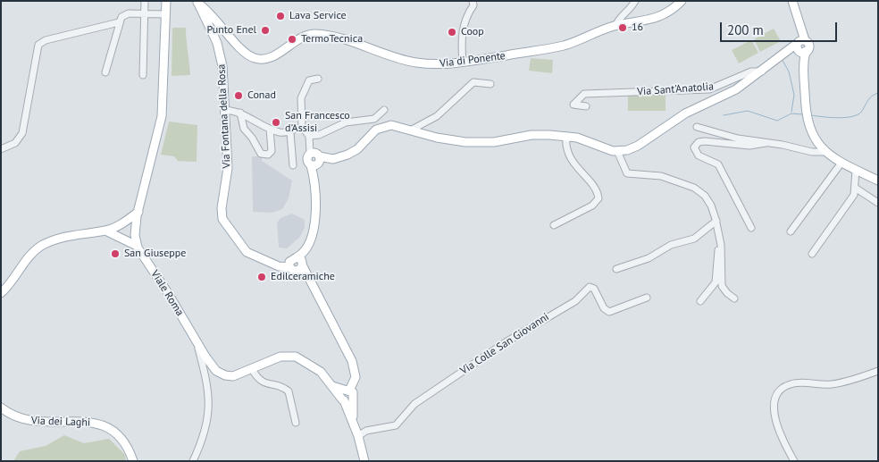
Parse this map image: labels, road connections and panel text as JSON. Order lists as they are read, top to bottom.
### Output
{
  "streets": {
    "main road": [
      "Via di Ponente",
      "Via Sant'Anatolia",
      "Via Fontana della Rosa",
      "Viale Roma",
      "Via dei Laghi"
    ],
    "street": ["Via Colle San Giovanni"]
  },
  "crossings": [
    ["Via di Ponente", "Via Fontana della Rosa"],
    ["Via Fontana della Rosa", "Viale Roma"],
    ["Viale Roma", "Via Colle San Giovanni"]
  ],
  "places": [
    "Lava Service",
    "16",
    "Punto Enel",
    "Coop",
    "TermoTecnica",
    "Conad",
    "San Francesco d'Assisi",
    "San Giuseppe",
    "Edilceramiche"
  ],
  "scale_bar": "200 m"
}
